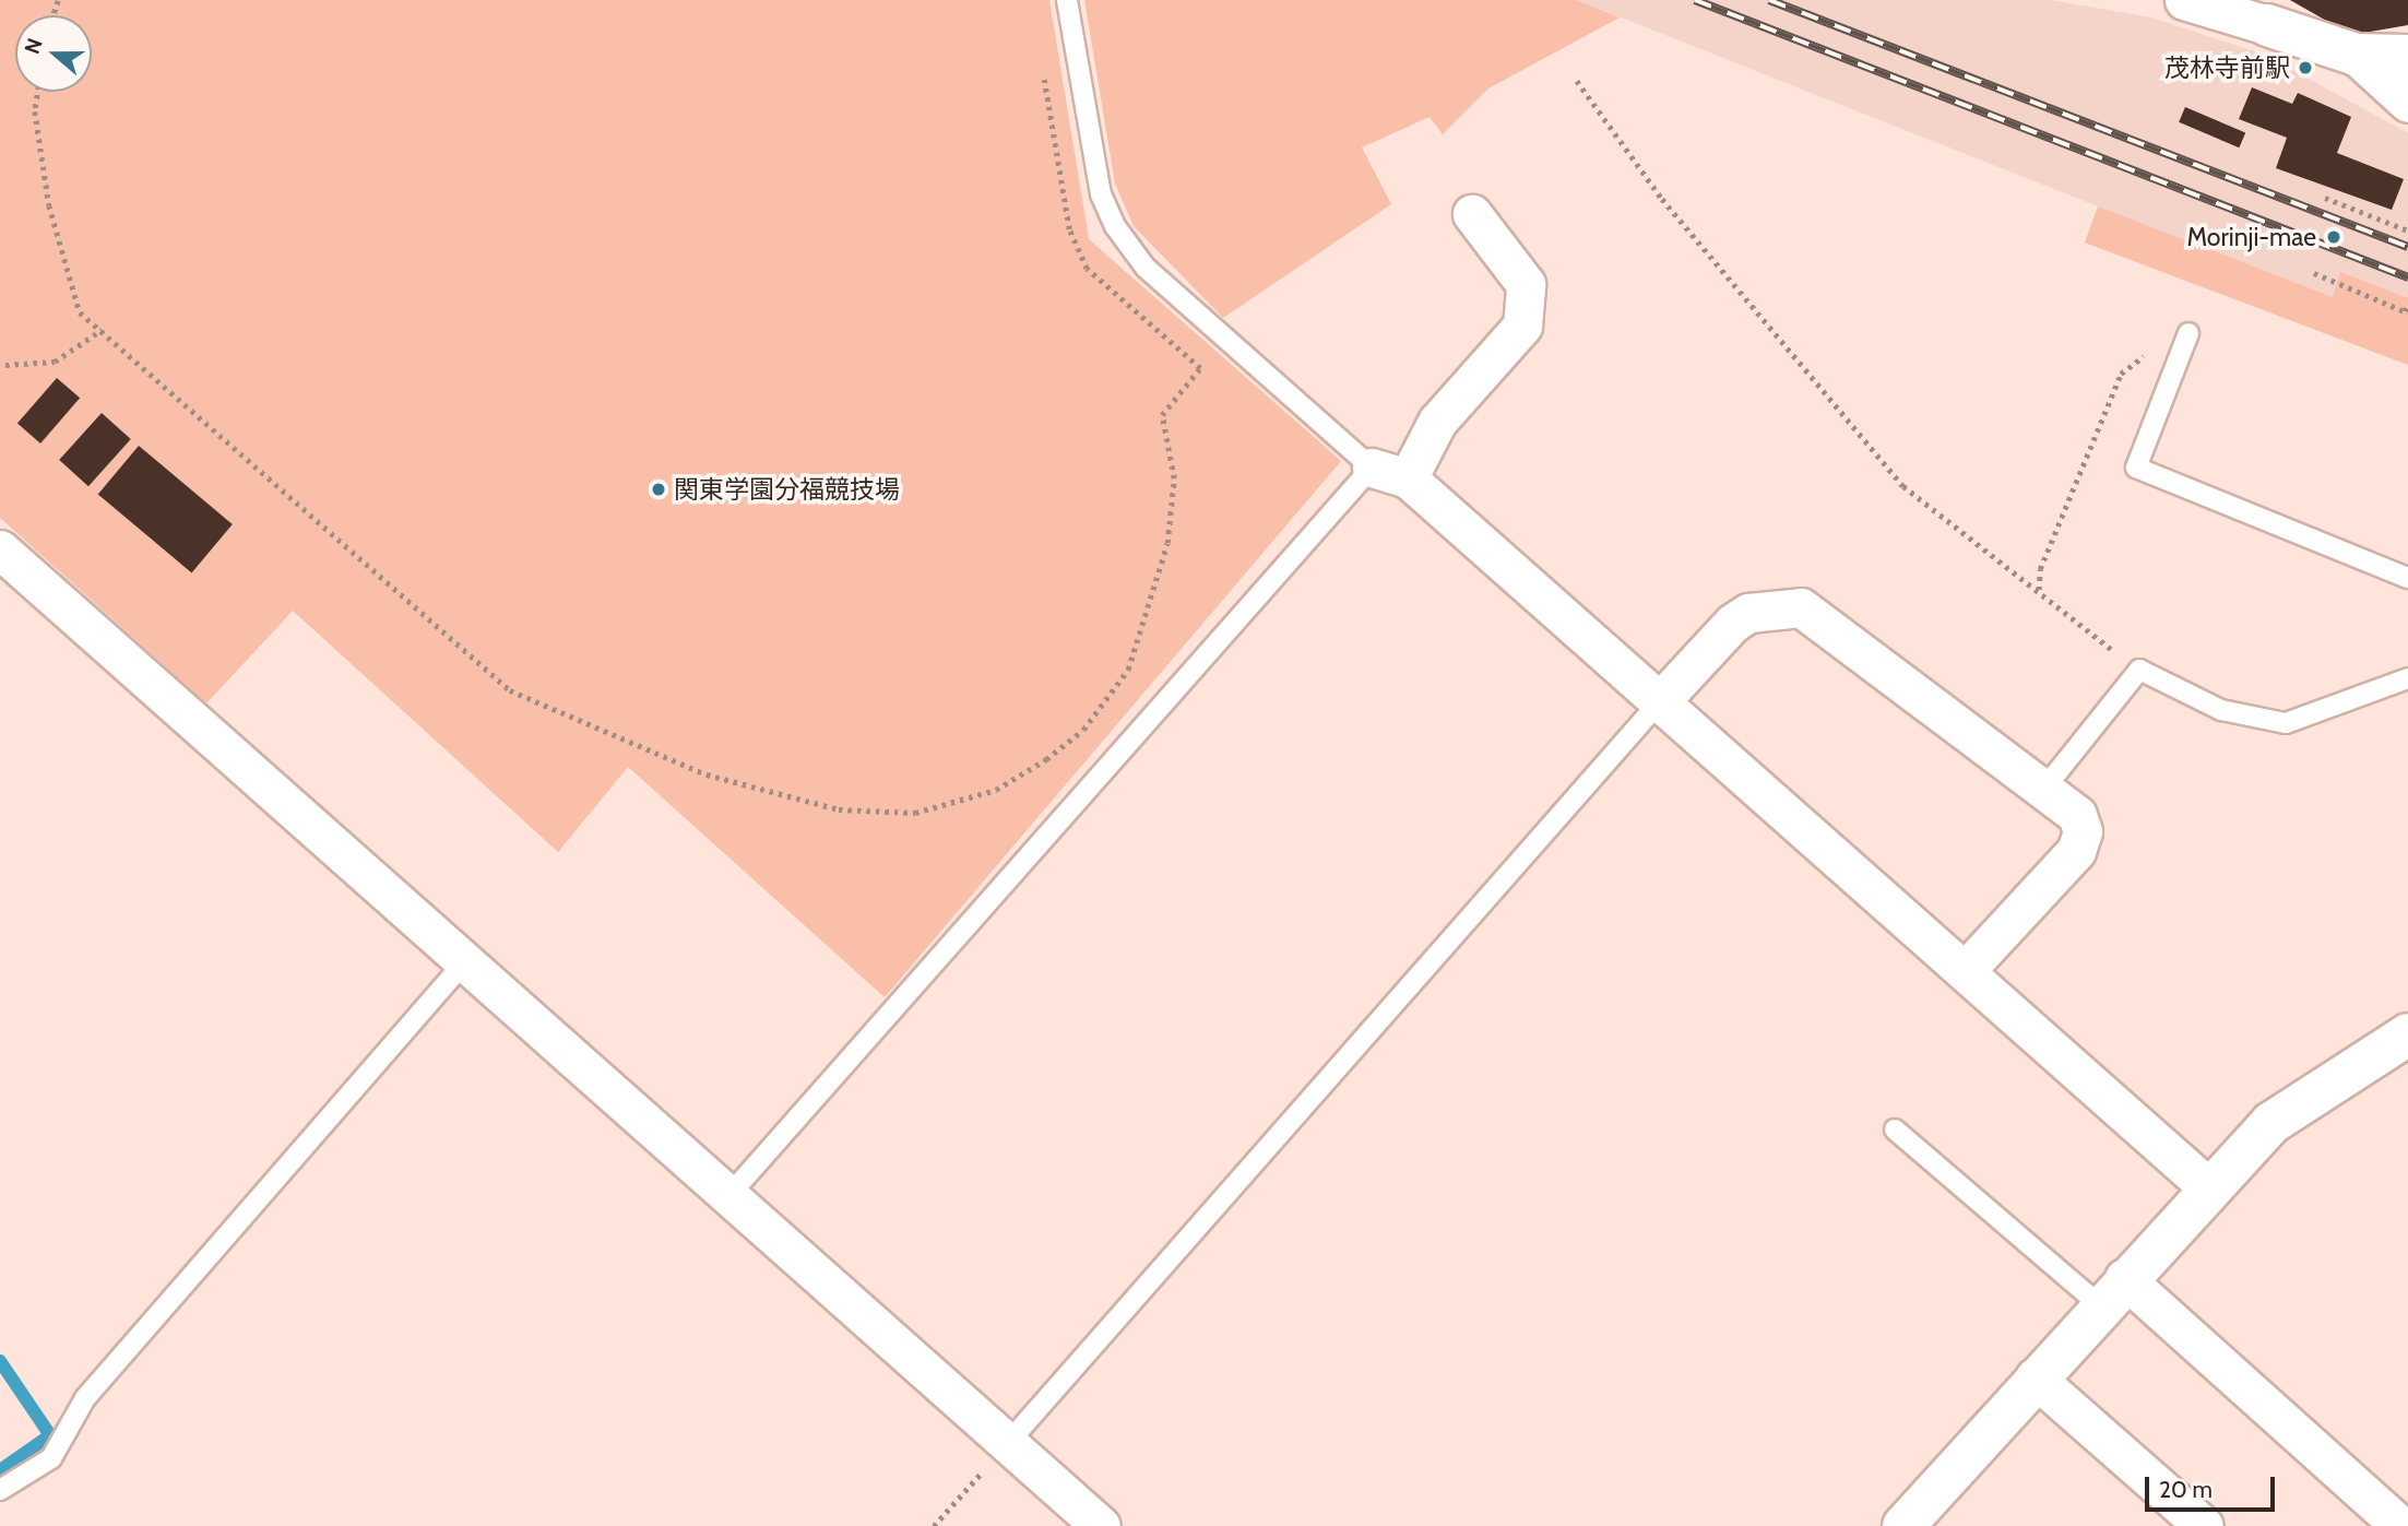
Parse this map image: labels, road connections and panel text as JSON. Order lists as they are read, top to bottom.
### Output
{
  "places": ["茂林寺前駅", "Morinji-mae", "関東学園分福競技場"],
  "scale_bar": "20 m",
  "north": "left"
}
